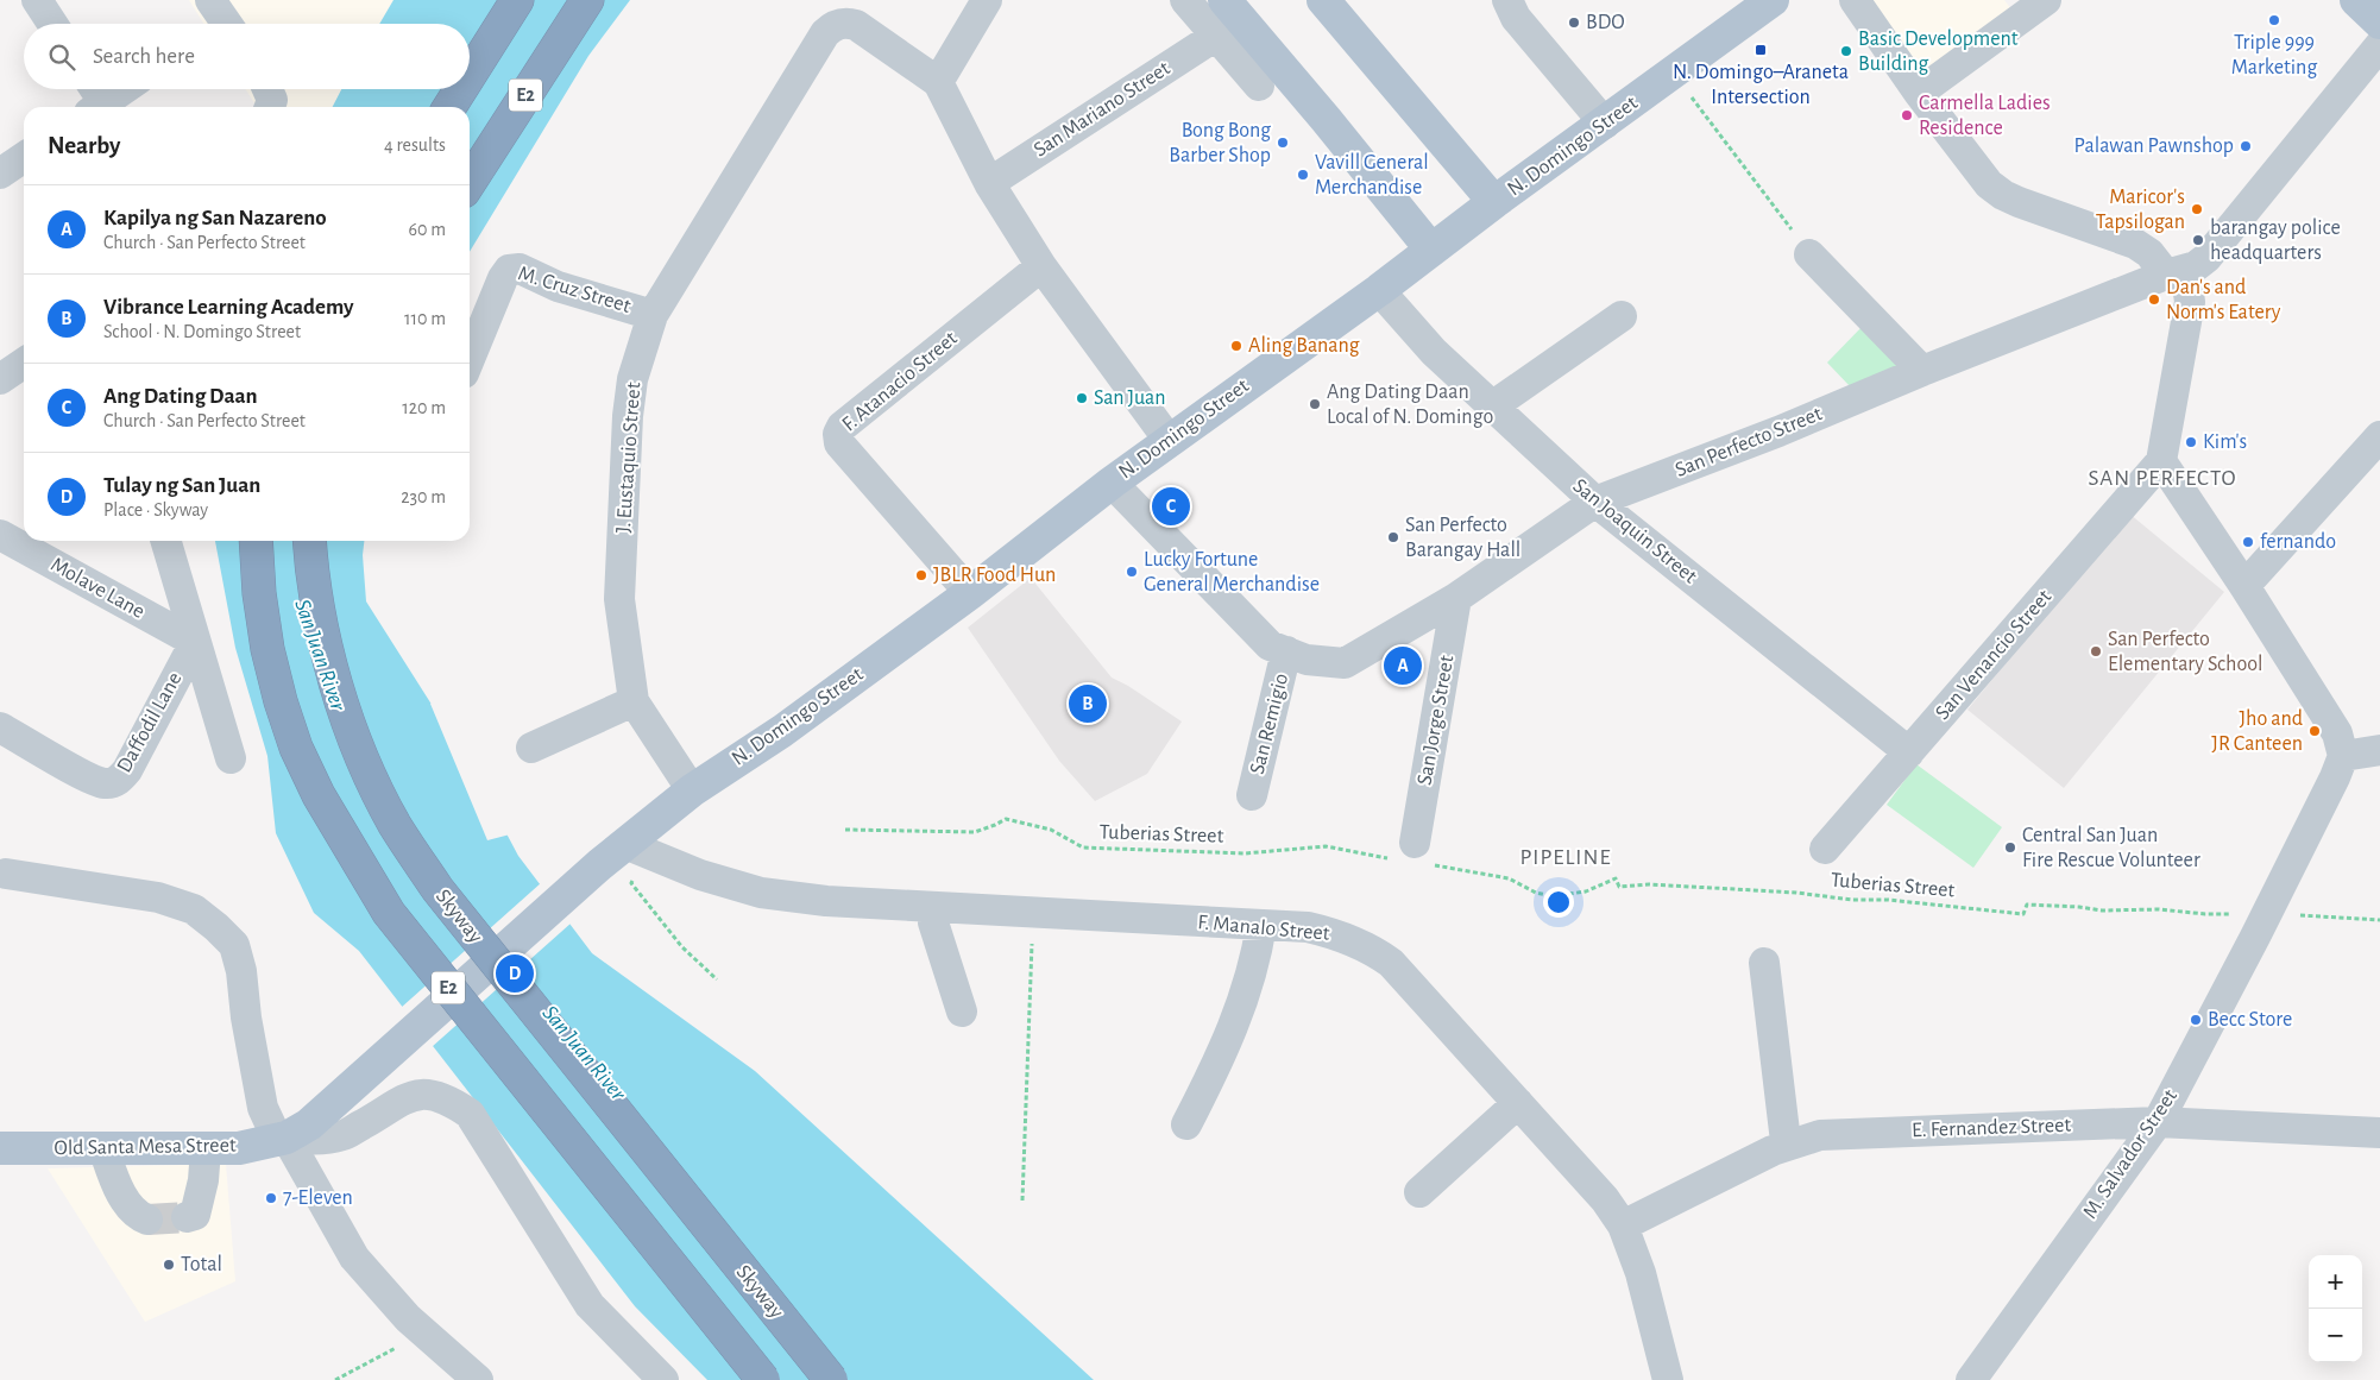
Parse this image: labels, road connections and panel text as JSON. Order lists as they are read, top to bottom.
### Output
{
  "streets": {
    "highway": ["E2", "Skyway"],
    "main road": ["N. Domingo Street", "Old Santa Mesa Street"],
    "street": [
      "San Mariano Street",
      "M. Cruz Street",
      "F. Atanacio Street",
      "San Perfecto Street",
      "J. Eustaquio Street",
      "San Joaquin Street",
      "Molave Lane",
      "San Venancio Street",
      "San Jorge Street",
      "Daffodil Lane",
      "San Remigio",
      "F. Manalo Street",
      "E. Fernandez Street",
      "M. Salvador Street"
    ],
    "path": ["Tuberias Street"]
  },
  "crossings": [
    ["N. Domingo Street", "F. Atanacio Street"],
    ["N. Domingo Street", "San Perfecto Street"],
    ["N. Domingo Street", "J. Eustaquio Street"],
    ["N. Domingo Street", "San Joaquin Street"],
    ["N. Domingo Street", "F. Manalo Street"],
    ["N. Domingo Street", "Old Santa Mesa Street"],
    ["M. Cruz Street", "J. Eustaquio Street"],
    ["San Perfecto Street", "San Joaquin Street"],
    ["San Perfecto Street", "San Jorge Street"],
    ["San Perfecto Street", "San Remigio"],
    ["San Joaquin Street", "San Venancio Street"],
    ["Molave Lane", "Daffodil Lane"],
    ["San Jorge Street", "Tuberias Street"],
    ["Tuberias Street", "M. Salvador Street"],
    ["F. Manalo Street", "E. Fernandez Street"],
    ["E. Fernandez Street", "M. Salvador Street"]
  ],
  "districts": ["SAN PERFECTO", "PIPELINE"],
  "water": ["San Juan River"],
  "places": {
    "other": [
      "Triple 999 Marketing",
      "BDO",
      "Basic Development Building",
      "Carmella Ladies Residence",
      "Bong Bong Barber Shop",
      "Palawan Pawnshop",
      "Vavill General Merchandise",
      "Maricor's Tapsilogan",
      "barangay police headquarters",
      "Dan's and Norm's Eatery",
      "Aling Banang",
      "San Juan",
      "Ang Dating Daan Local of N. Domingo",
      "Kim's",
      "San Perfecto Barangay Hall",
      "fernando",
      "Lucky Fortune General Merchandise",
      "JBLR Food Hun",
      "San Perfecto Elementary School",
      "Jho and JR Canteen",
      "Central San Juan Fire Rescue Volunteer",
      "Becc Store",
      "7-Eleven",
      "Total"
    ],
    "transit": ["N. Domingo–Araneta Intersection"]
  },
  "page": {
    "search": "Search here",
    "heading": ["Nearby", "4 results"],
    "list": [
      {
        "mark": "A",
        "name": "Kapilya ng San Nazareno",
        "note": "Church · San Perfecto Street",
        "value": "60 m"
      },
      {
        "mark": "B",
        "name": "Vibrance Learning Academy",
        "note": "School · N. Domingo Street",
        "value": "110 m"
      },
      {
        "mark": "C",
        "name": "Ang Dating Daan",
        "note": "Church · San Perfecto Street",
        "value": "120 m"
      },
      {
        "mark": "D",
        "name": "Tulay ng San Juan",
        "note": "Place · Skyway",
        "value": "230 m"
      }
    ],
    "pins": [
      "C",
      "A",
      "B",
      "D"
    ],
    "map_buttons": ["+", "−"]
  }
}
